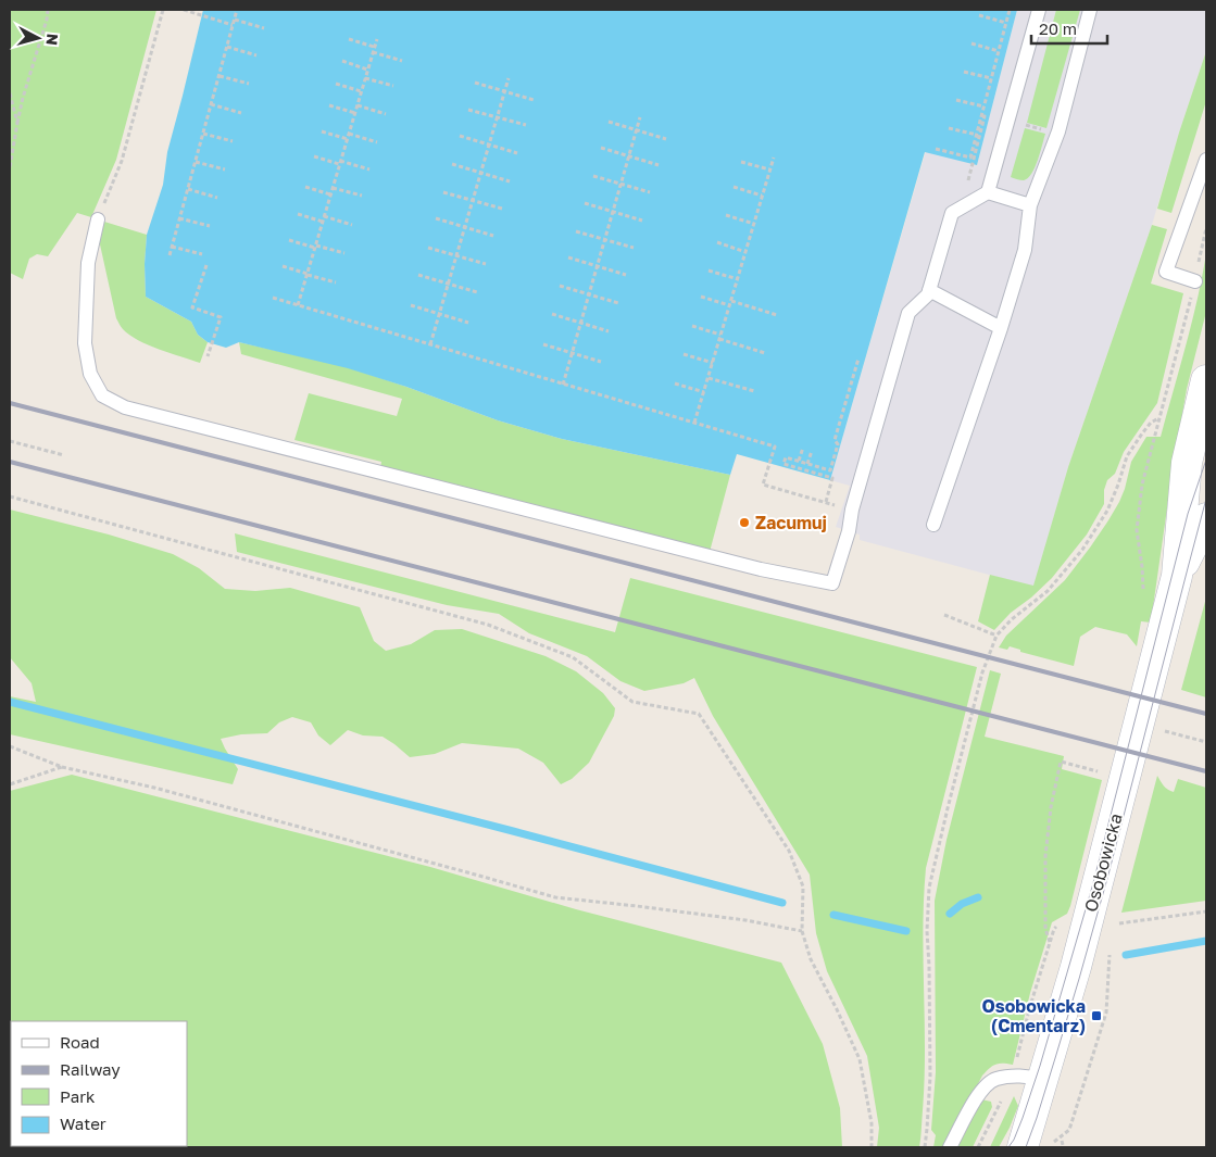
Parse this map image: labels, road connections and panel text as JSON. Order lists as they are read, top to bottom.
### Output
{
  "streets": {
    "street": ["Osobowicka"]
  },
  "places": {
    "other": ["Zacumuj"],
    "transit": ["Osobowicka (Cmentarz)"]
  },
  "legend": [
    "Road",
    "Railway",
    "Park",
    "Water"
  ],
  "scale_bar": "20 m",
  "north": "right"
}
